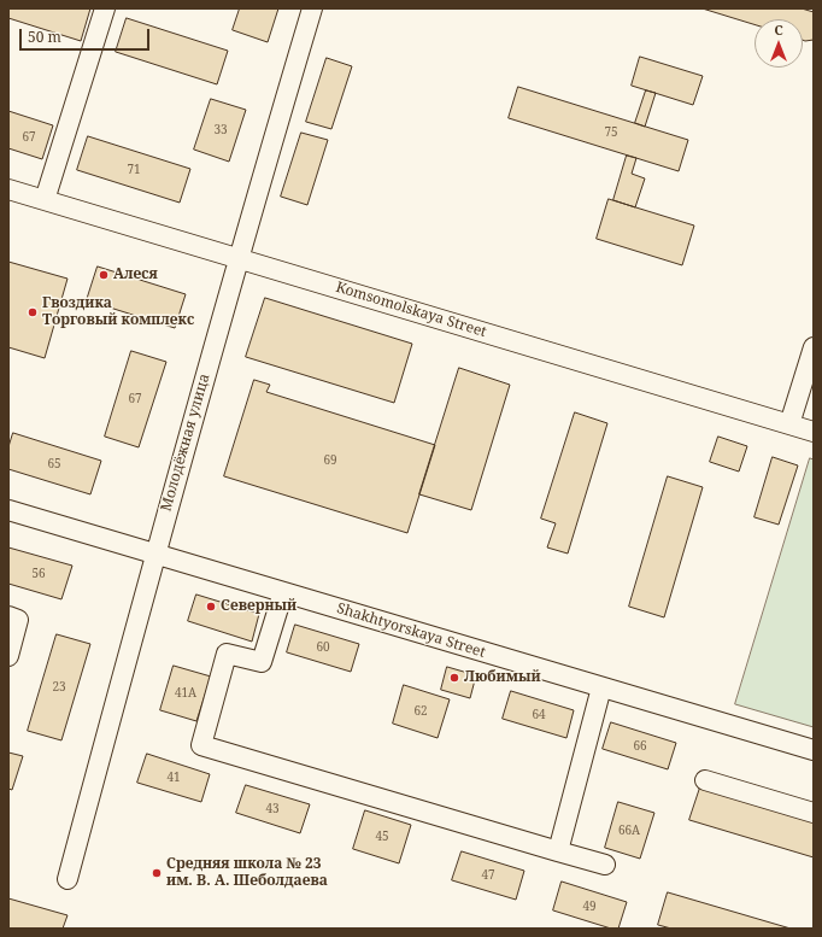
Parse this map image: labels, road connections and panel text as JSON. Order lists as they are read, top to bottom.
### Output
{
  "streets": {
    "street": ["Komsomolskaya Street", "Молодёжная улица", "Shakhtyorskaya Street"]
  },
  "crossings": [
    ["Komsomolskaya Street", "Молодёжная улица"],
    ["Молодёжная улица", "Shakhtyorskaya Street"]
  ],
  "places": [
    "Алеся",
    "Гвоздика Торговый комплекс",
    "Северный",
    "Любимый",
    "Средняя школа № 23 им. В. А. Шеболдаева"
  ],
  "house_numbers": [
    "33",
    "75",
    "67",
    "71",
    "67",
    "69",
    "65",
    "56",
    "60",
    "23",
    "41А",
    "62",
    "64",
    "66",
    "41",
    "43",
    "66А",
    "45",
    "47",
    "49"
  ],
  "scale_bar": "50 m",
  "north": "top"
}
